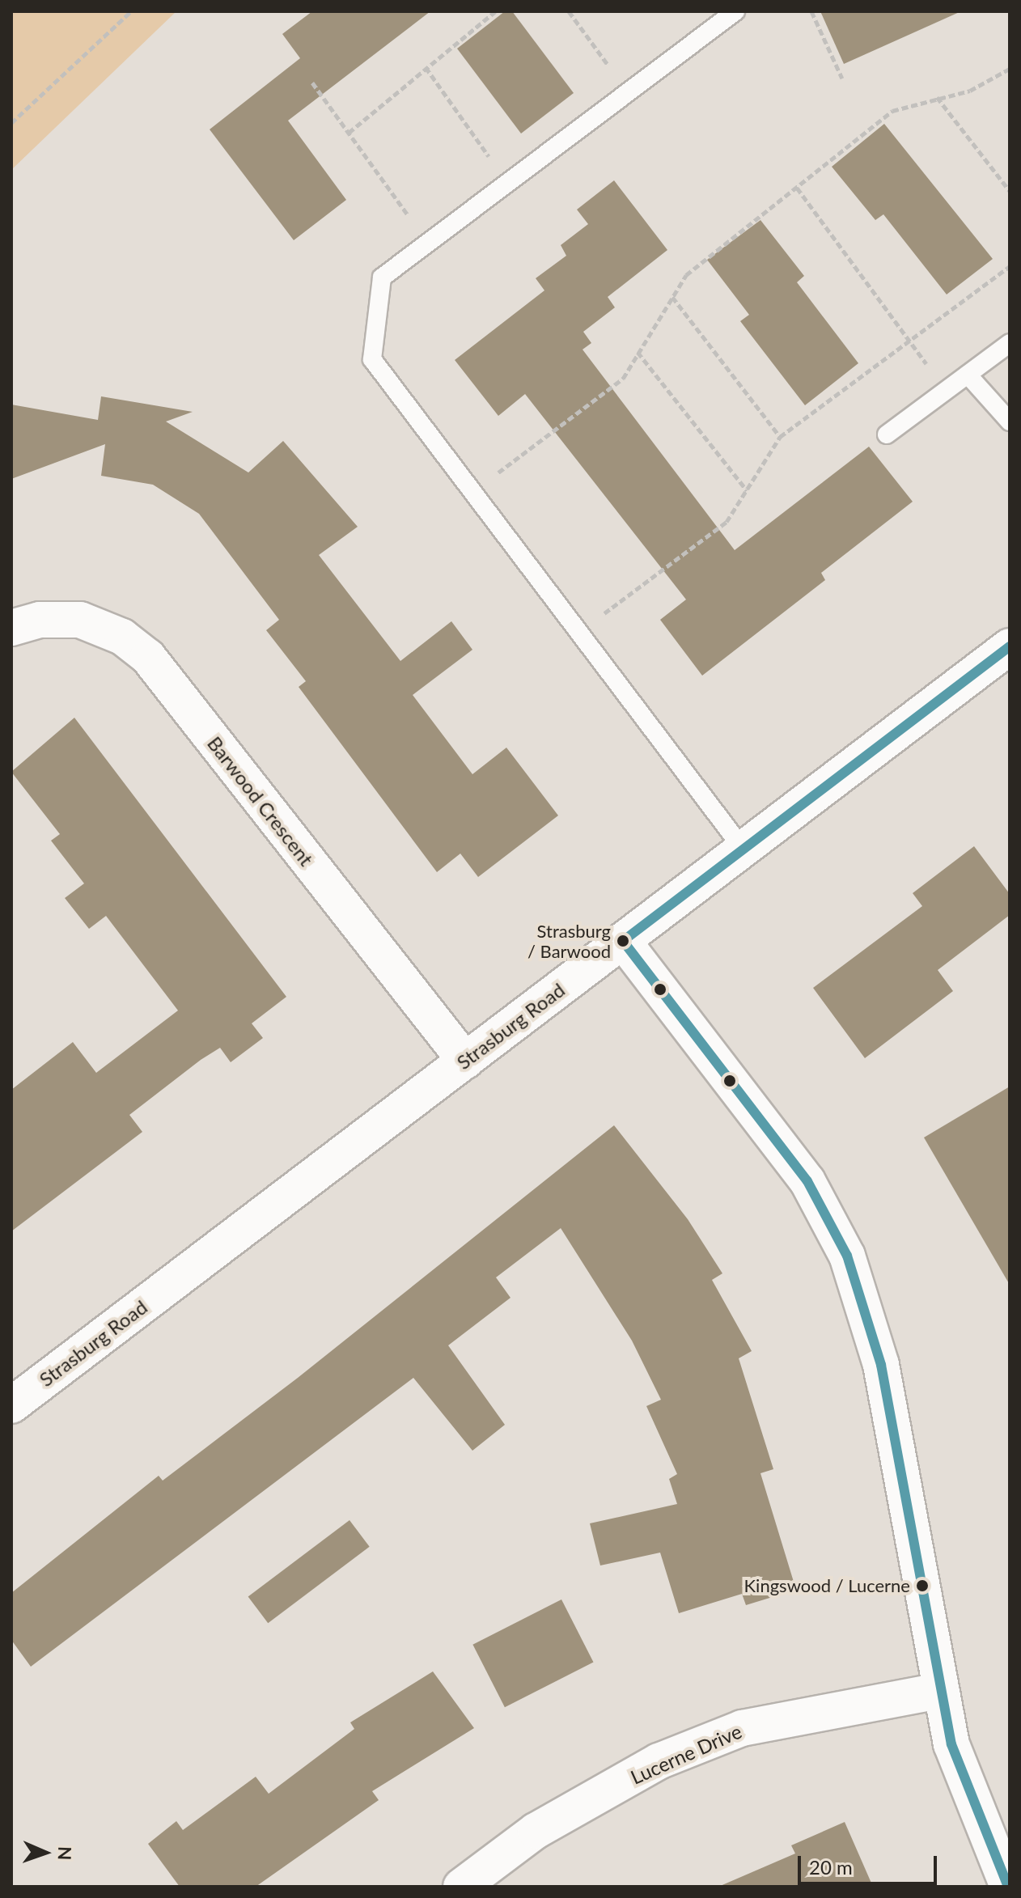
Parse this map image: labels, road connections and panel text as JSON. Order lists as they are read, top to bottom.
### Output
{
  "streets": {
    "street": ["Barwood Crescent", "Strasburg Road", "Lucerne Drive"]
  },
  "crossings": [
    ["Barwood Crescent", "Strasburg Road"]
  ],
  "places": ["Strasburg / Barwood", "Kingswood / Lucerne"],
  "scale_bar": "20 m",
  "north": "right"
}
